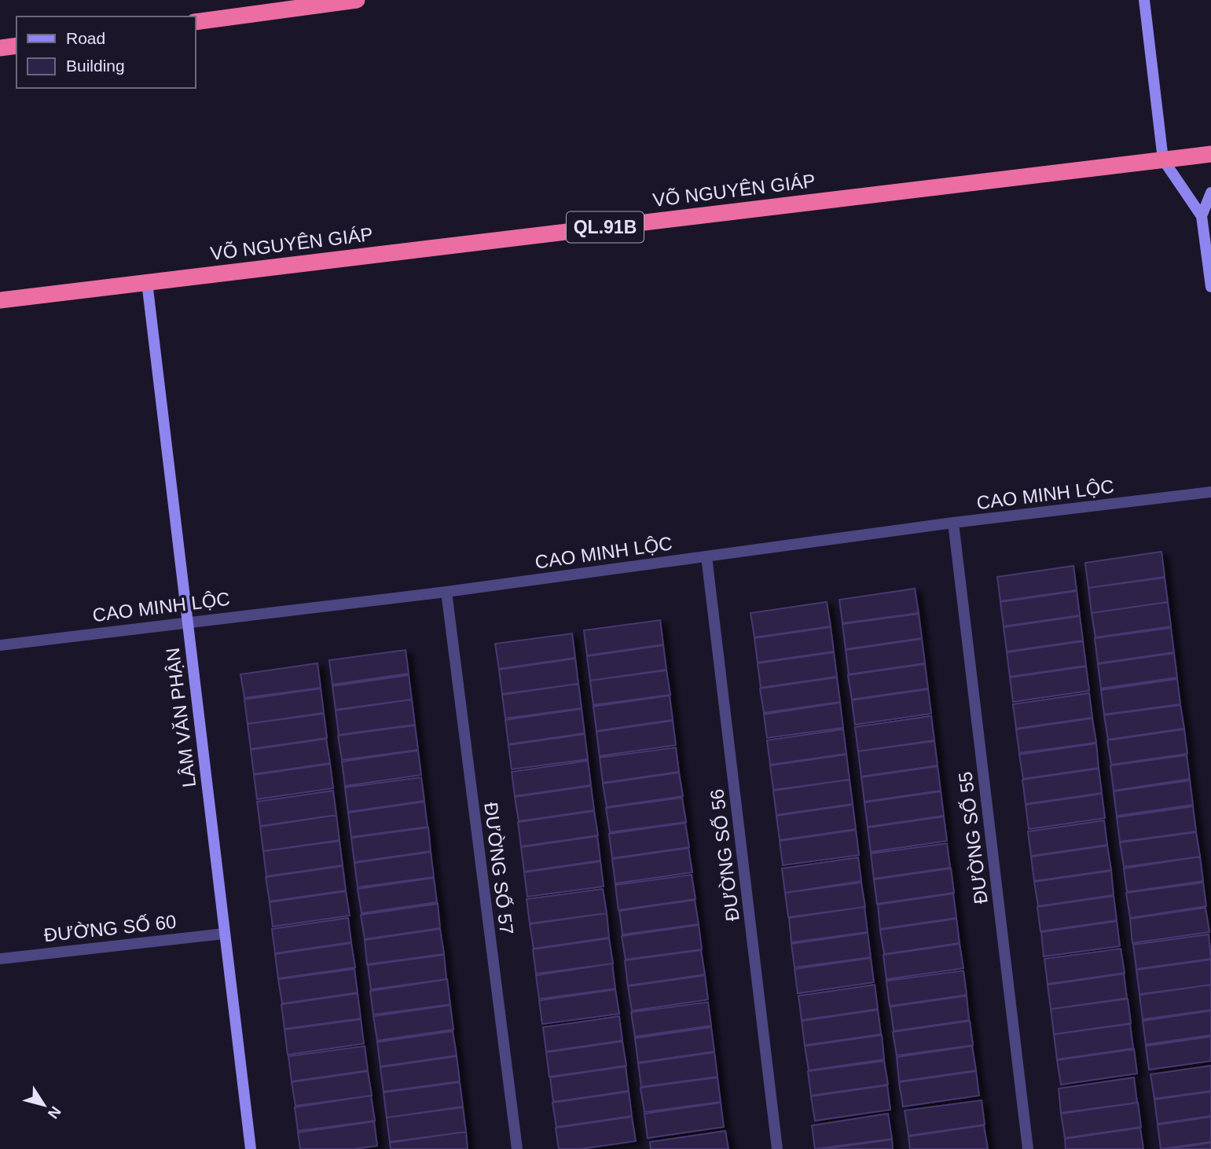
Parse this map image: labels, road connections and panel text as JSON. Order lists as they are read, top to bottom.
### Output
{
  "streets": {
    "highway": ["VÕ NGUYÊN GIÁP", "QL.91B"],
    "street": [
      "CAO MINH LỘC",
      "LÂM VĂN PHẬN",
      "ĐƯỜNG SỐ 55",
      "ĐƯỜNG SỐ 56",
      "ĐƯỜNG SỐ 57",
      "ĐƯỜNG SỐ 60"
    ]
  },
  "crossings": [
    ["VÕ NGUYÊN GIÁP", "LÂM VĂN PHẬN"],
    ["CAO MINH LỘC", "LÂM VĂN PHẬN"],
    ["CAO MINH LỘC", "ĐƯỜNG SỐ 55"],
    ["CAO MINH LỘC", "ĐƯỜNG SỐ 56"],
    ["CAO MINH LỘC", "ĐƯỜNG SỐ 57"],
    ["LÂM VĂN PHẬN", "ĐƯỜNG SỐ 60"]
  ],
  "legend": ["Road", "Building"],
  "north": "bottom right"
}
